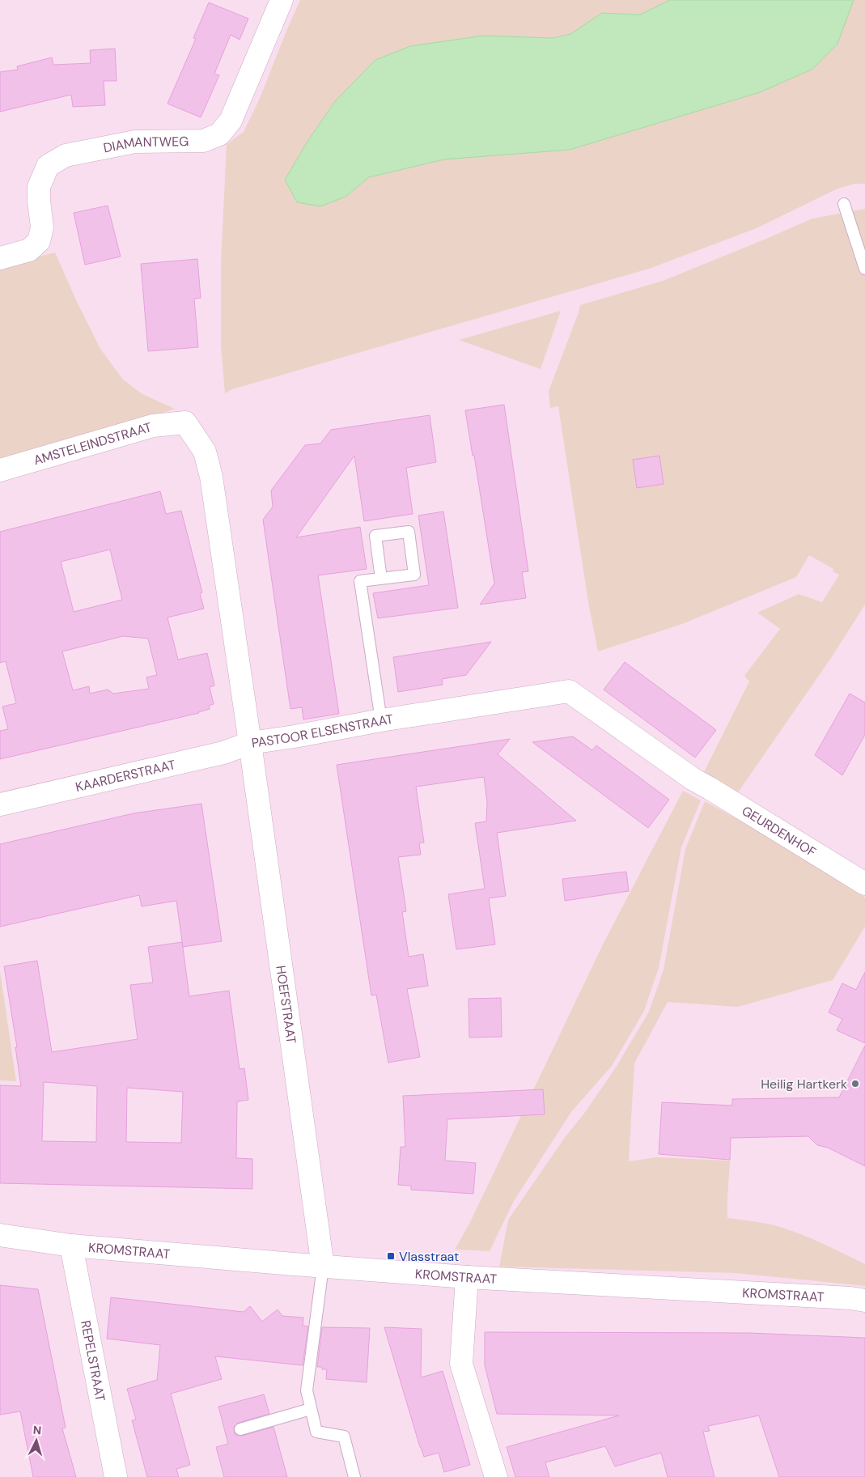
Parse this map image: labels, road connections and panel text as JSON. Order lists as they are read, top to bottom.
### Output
{
  "streets": {
    "street": [
      "DIAMANTWEG",
      "AMSTELEINDSTRAAT",
      "PASTOOR ELSENSTRAAT",
      "KAARDERSTRAAT",
      "GEURDENHOF",
      "HOEFSTRAAT",
      "KROMSTRAAT",
      "REPELSTRAAT"
    ]
  },
  "crossings": [
    ["AMSTELEINDSTRAAT", "PASTOOR ELSENSTRAAT"],
    ["PASTOOR ELSENSTRAAT", "KAARDERSTRAAT"],
    ["PASTOOR ELSENSTRAAT", "GEURDENHOF"],
    ["PASTOOR ELSENSTRAAT", "HOEFSTRAAT"],
    ["KAARDERSTRAAT", "HOEFSTRAAT"],
    ["HOEFSTRAAT", "KROMSTRAAT"],
    ["KROMSTRAAT", "REPELSTRAAT"]
  ],
  "places": {
    "other": ["Heilig Hartkerk"],
    "transit": ["Vlasstraat"]
  },
  "north": "top"
}
